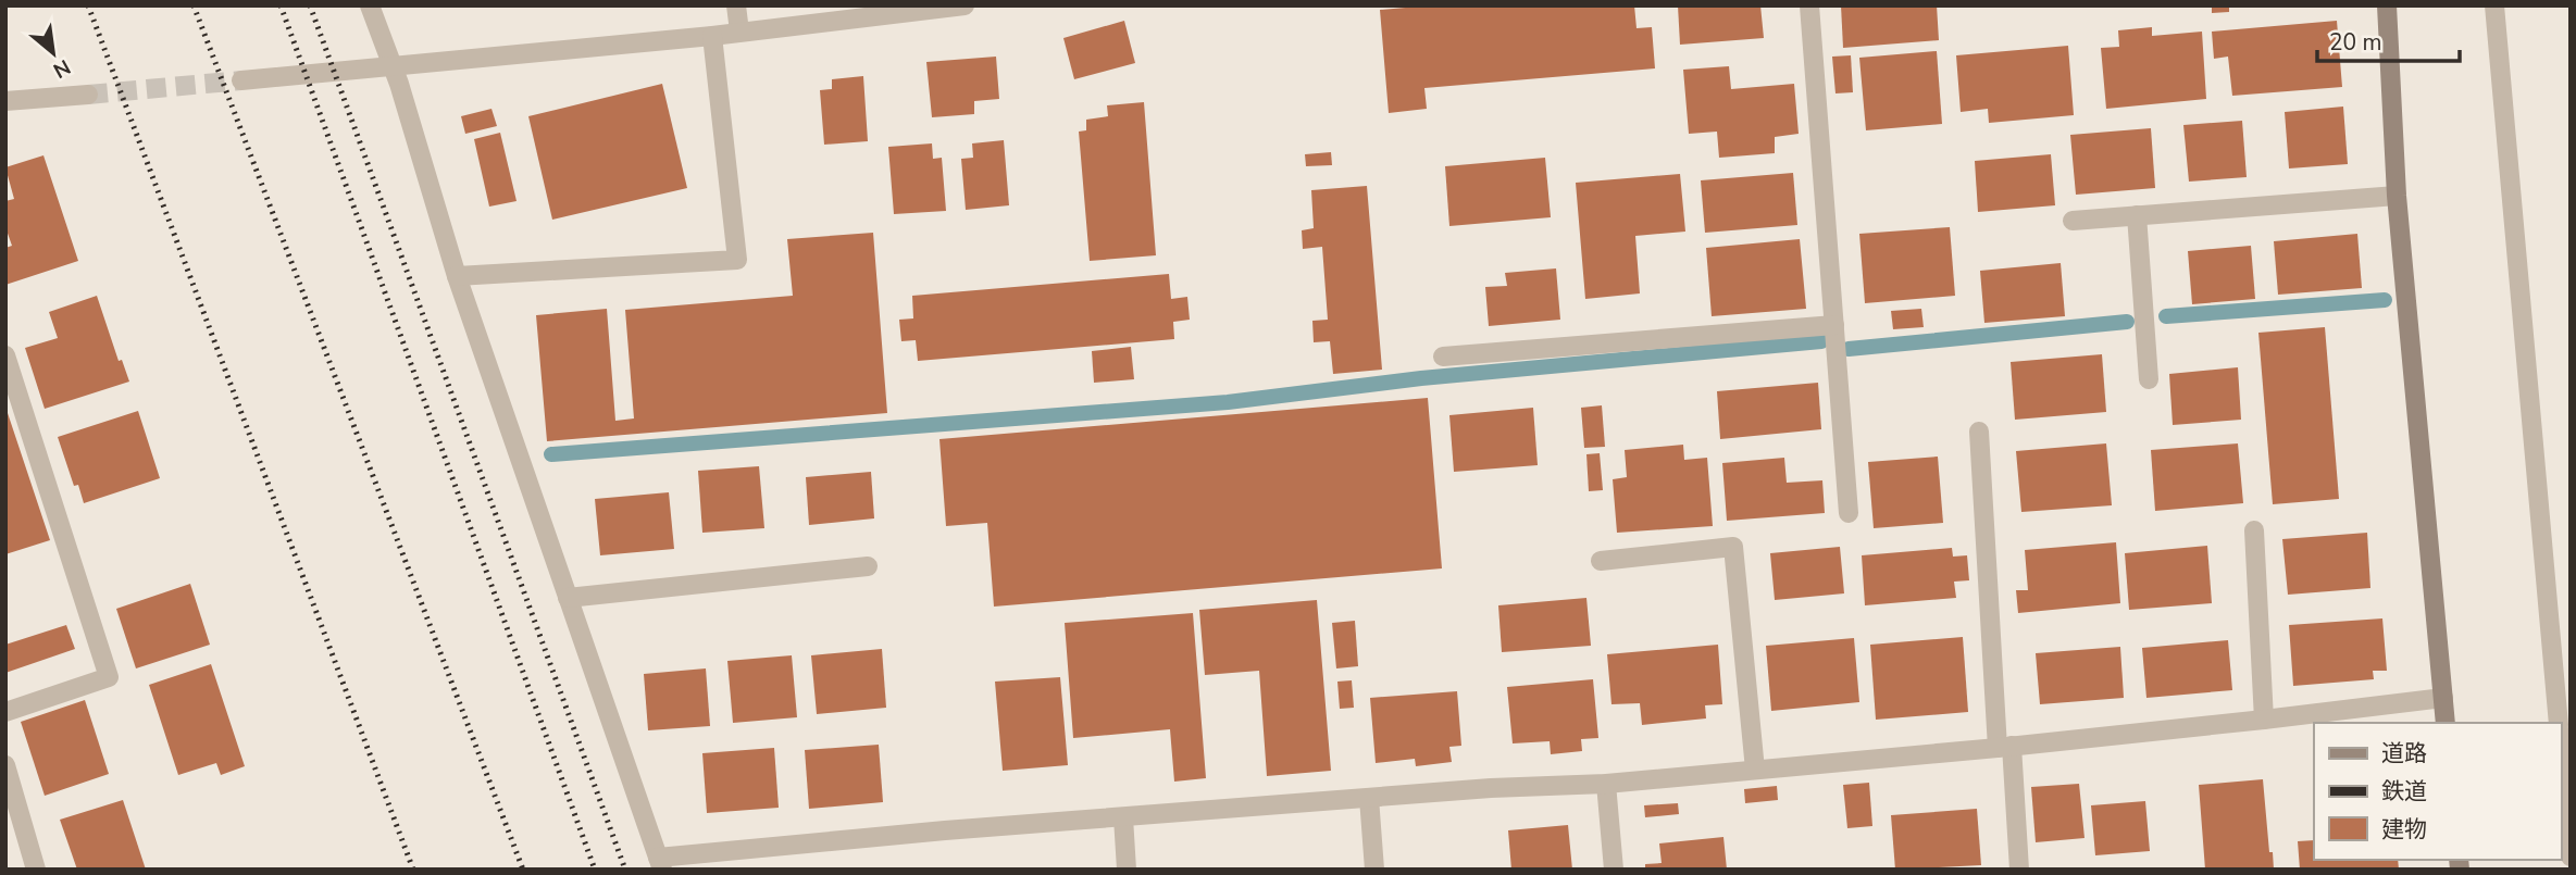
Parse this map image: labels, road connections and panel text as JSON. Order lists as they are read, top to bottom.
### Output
{
  "legend": ["道路", "鉄道", "建物"],
  "scale_bar": "20 m",
  "north": "bottom right"
}
